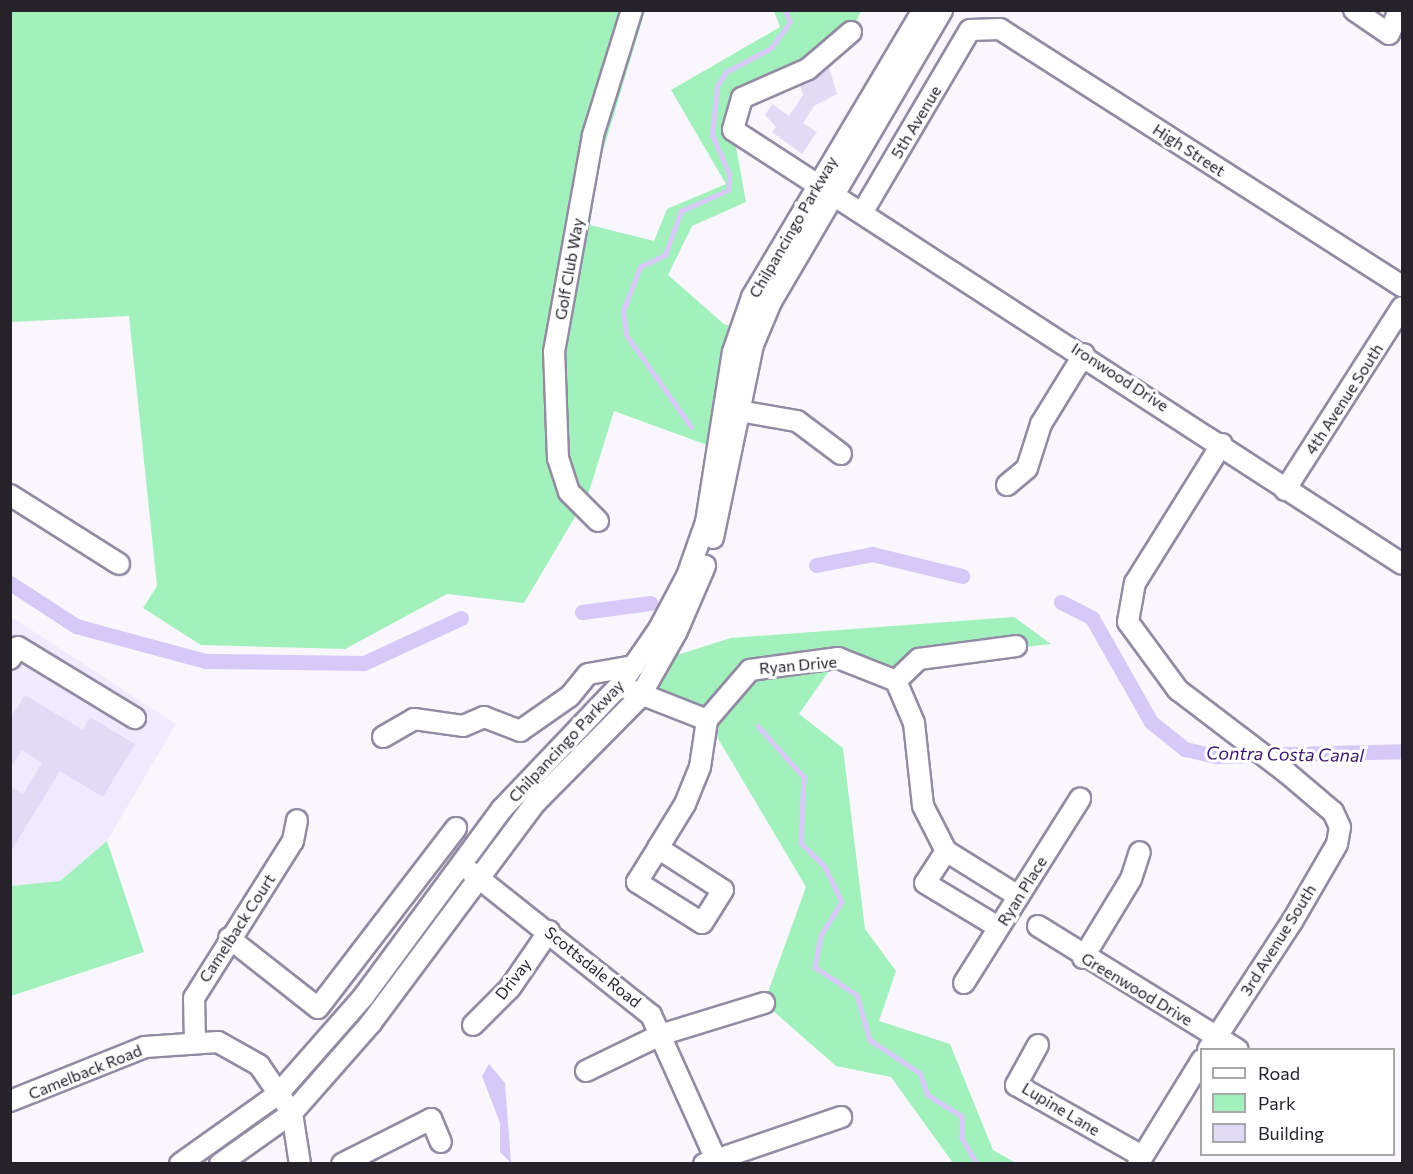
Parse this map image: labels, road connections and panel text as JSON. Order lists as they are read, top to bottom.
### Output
{
  "streets": {
    "street": [
      "5th Avenue",
      "High Street",
      "Chilpancingo Parkway",
      "Golf Club Way",
      "Ironwood Drive",
      "4th Avenue South",
      "Ryan Drive",
      "Ryan Place",
      "Camelback Court",
      "3rd Avenue South",
      "Scottsdale Road",
      "Drivay",
      "Greenwood Drive",
      "Camelback Road",
      "Lupine Lane"
    ]
  },
  "crossings": [
    ["5th Avenue", "High Street"],
    ["5th Avenue", "Ironwood Drive"],
    ["Chilpancingo Parkway", "Ironwood Drive"],
    ["Chilpancingo Parkway", "Scottsdale Road"],
    ["Chilpancingo Parkway", "Camelback Road"],
    ["Ironwood Drive", "4th Avenue South"],
    ["Ironwood Drive", "3rd Avenue South"],
    ["Camelback Court", "Camelback Road"],
    ["3rd Avenue South", "Greenwood Drive"],
    ["Scottsdale Road", "Drivay"]
  ],
  "water": ["Contra Costa Canal"],
  "legend": ["Road", "Park", "Building"]
}
